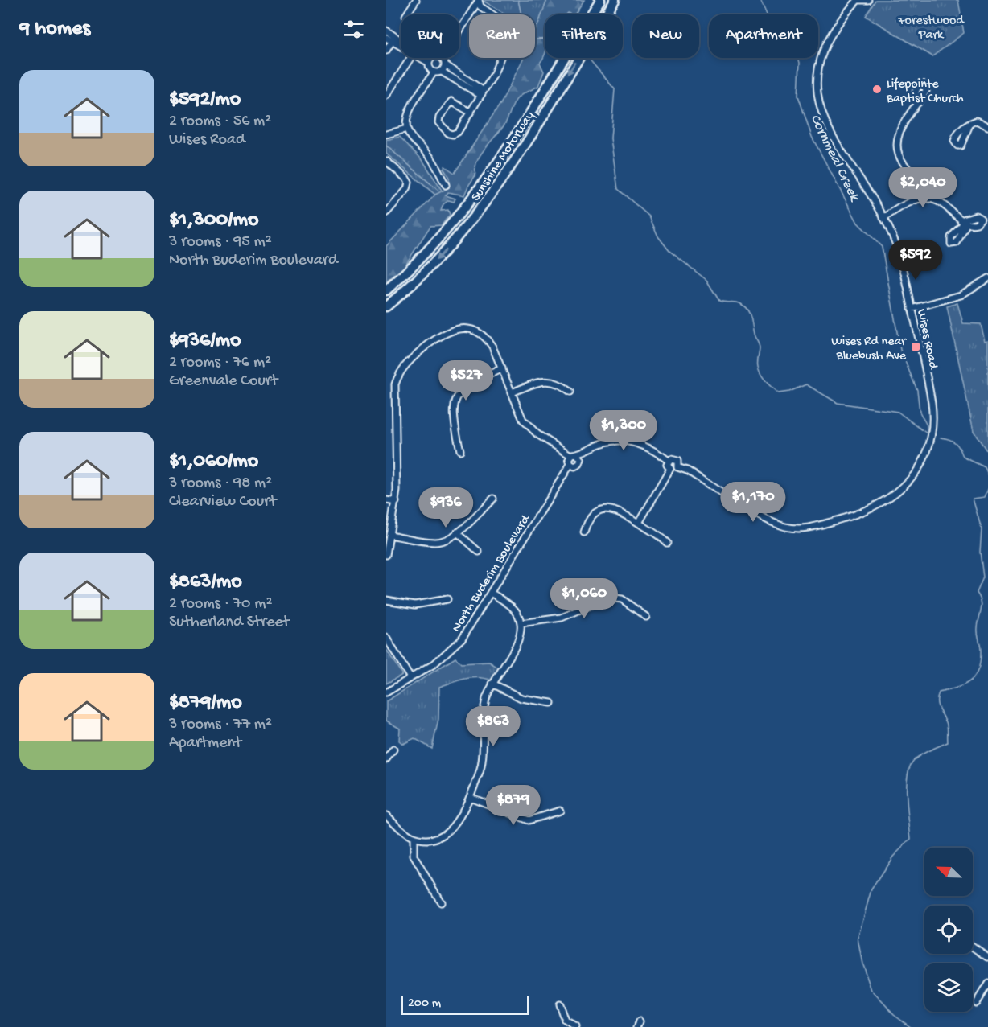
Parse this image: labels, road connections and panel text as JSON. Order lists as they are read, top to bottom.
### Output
{
  "streets": {
    "highway": ["Sunshine Motorway"],
    "street": ["Wises Road", "North Buderim Boulevard"]
  },
  "water": ["Cornmeal Creek"],
  "parks": ["Forestwood Park"],
  "places": {
    "other": ["Lifepointe Baptist Church"],
    "transit": ["Wises Rd near Bluebush Ave"]
  },
  "scale_bar": "200 m",
  "north": "top left",
  "page": {
    "heading": "9 homes",
    "chip": [
      "Buy",
      "Rent",
      "Filters",
      "New",
      "Apartment"
    ],
    "list": [
      {
        "name": "$592/mo",
        "note": "2 rooms · 56 m² · Wises Road"
      },
      {
        "name": "$1,300/mo",
        "note": "3 rooms · 95 m² · North Buderim Boulevard"
      },
      {
        "name": "$936/mo",
        "note": "2 rooms · 76 m² · Greenvale Court"
      },
      {
        "name": "$1,060/mo",
        "note": "3 rooms · 98 m² · Clearview Court"
      },
      {
        "name": "$863/mo",
        "note": "2 rooms · 70 m² · Sutherland Street"
      },
      {
        "name": "$879/mo",
        "note": "3 rooms · 77 m² · Apartment"
      }
    ],
    "price": [
      "$2,040",
      "$592",
      "$527",
      "$1,300",
      "$1,170",
      "$936",
      "$1,060",
      "$863",
      "$879"
    ],
    "scale": "200 m"
  }
}
